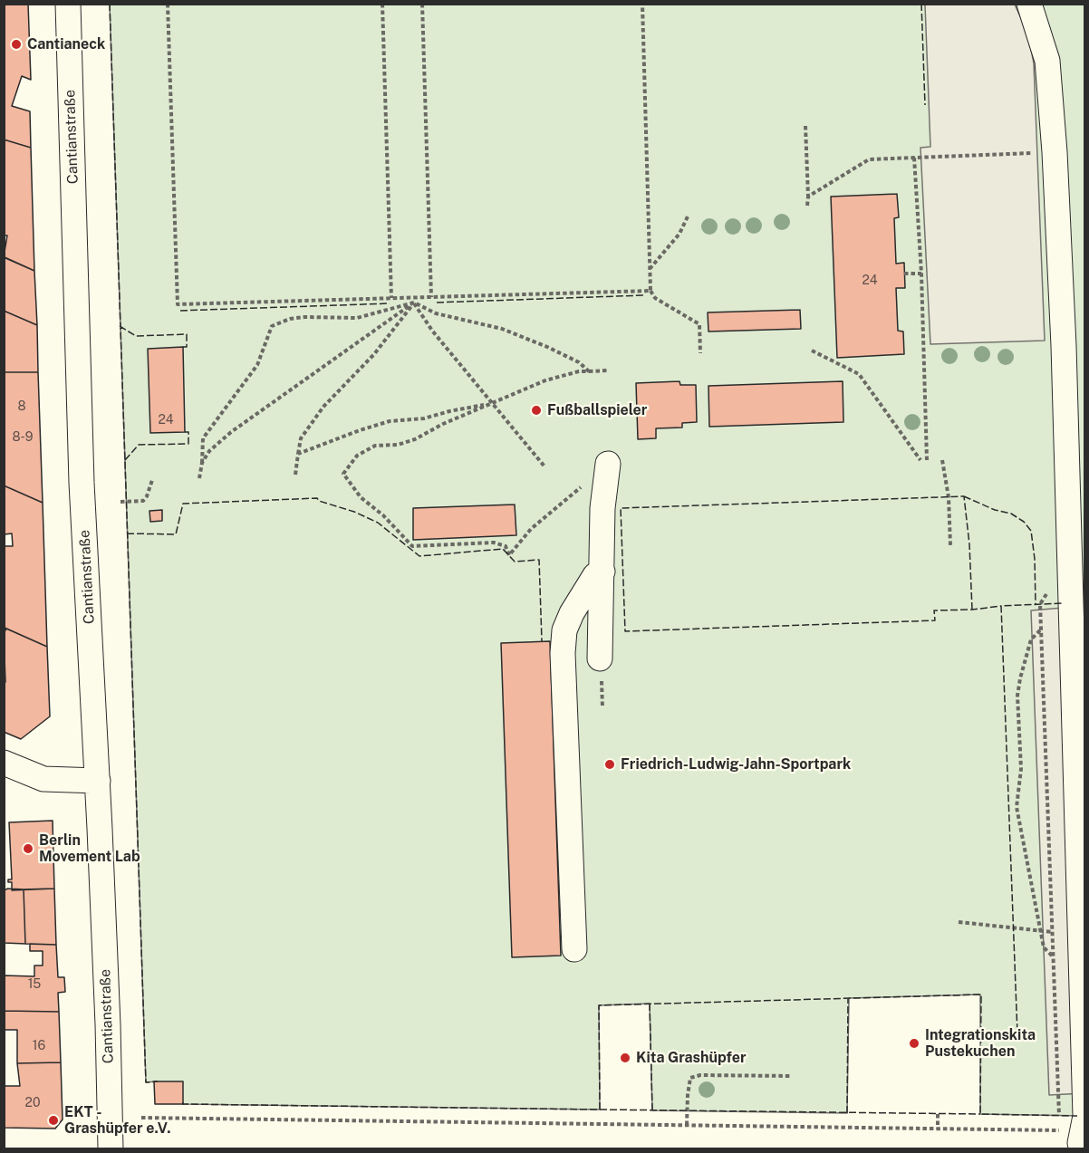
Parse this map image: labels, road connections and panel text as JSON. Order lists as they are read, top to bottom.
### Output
{
  "streets": {
    "street": ["Cantianstraße"]
  },
  "places": [
    "Cantianeck",
    "Fußballspieler",
    "Friedrich-Ludwig-Jahn-Sportpark",
    "Berlin Movement Lab",
    "Integrationskita Pustekuchen",
    "Kita Grashüpfer",
    "EKT - Grashüpfer e.V."
  ],
  "house_numbers": [
    "24",
    "8",
    "24",
    "8-9",
    "15",
    "16",
    "20"
  ]
}
